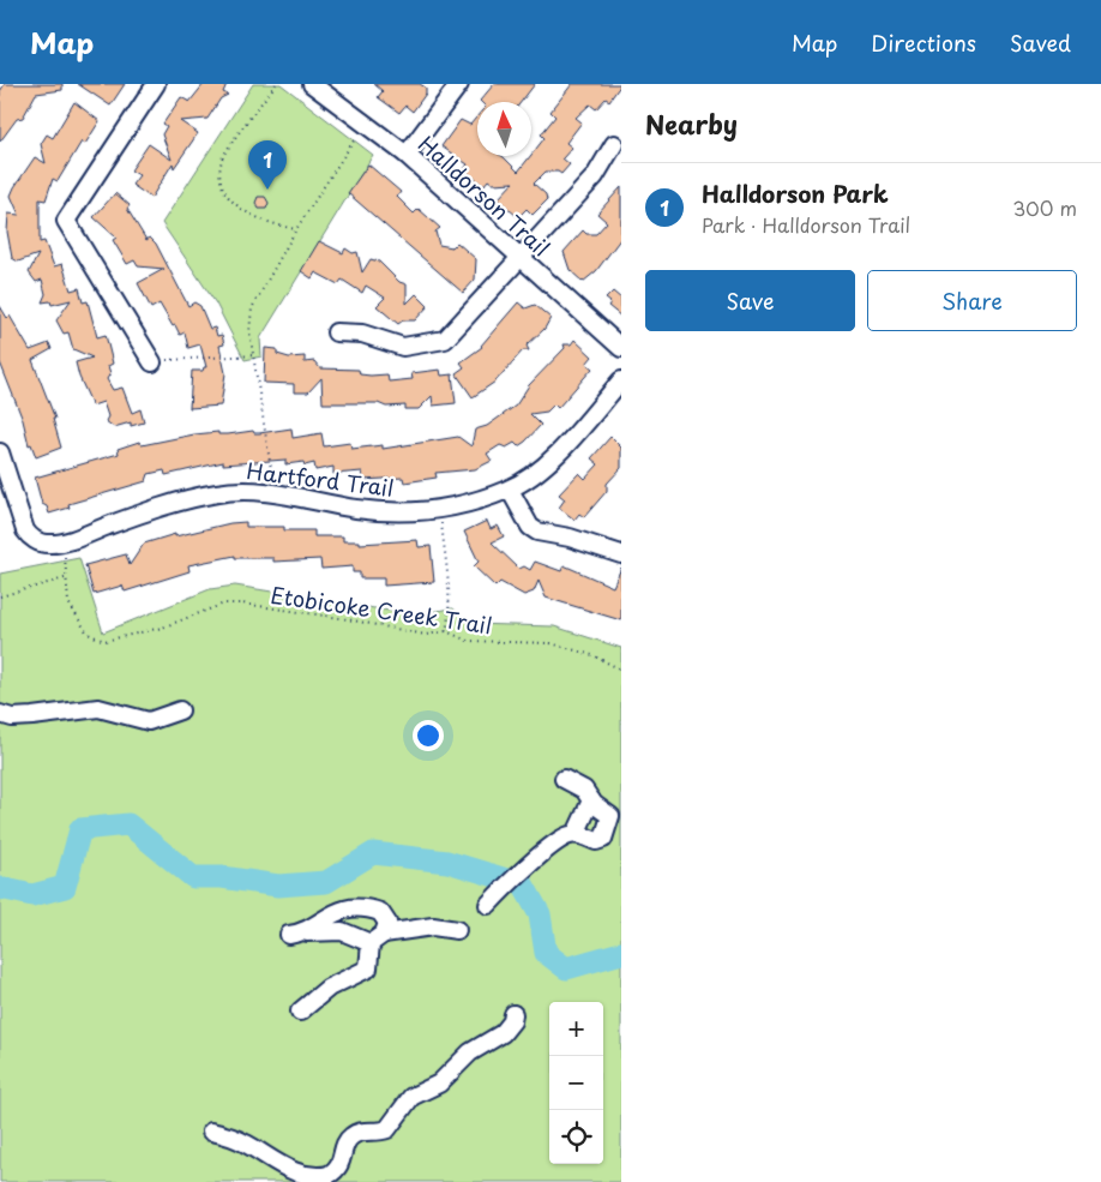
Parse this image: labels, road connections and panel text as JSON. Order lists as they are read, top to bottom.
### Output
{
  "streets": {
    "street": ["Halldorson Trail", "Hartford Trail"],
    "path": ["Etobicoke Creek Trail"]
  },
  "north": "top",
  "page": {
    "header": "Map",
    "nav": ["Map", "Directions", "Saved"],
    "heading": "Nearby",
    "pins": "1",
    "list": [
      {
        "mark": "1",
        "name": "Halldorson Park",
        "note": "Park · Halldorson Trail",
        "value": "300 m"
      }
    ],
    "buttons": ["Save", "Share"],
    "map_buttons": ["+", "−"]
  }
}
